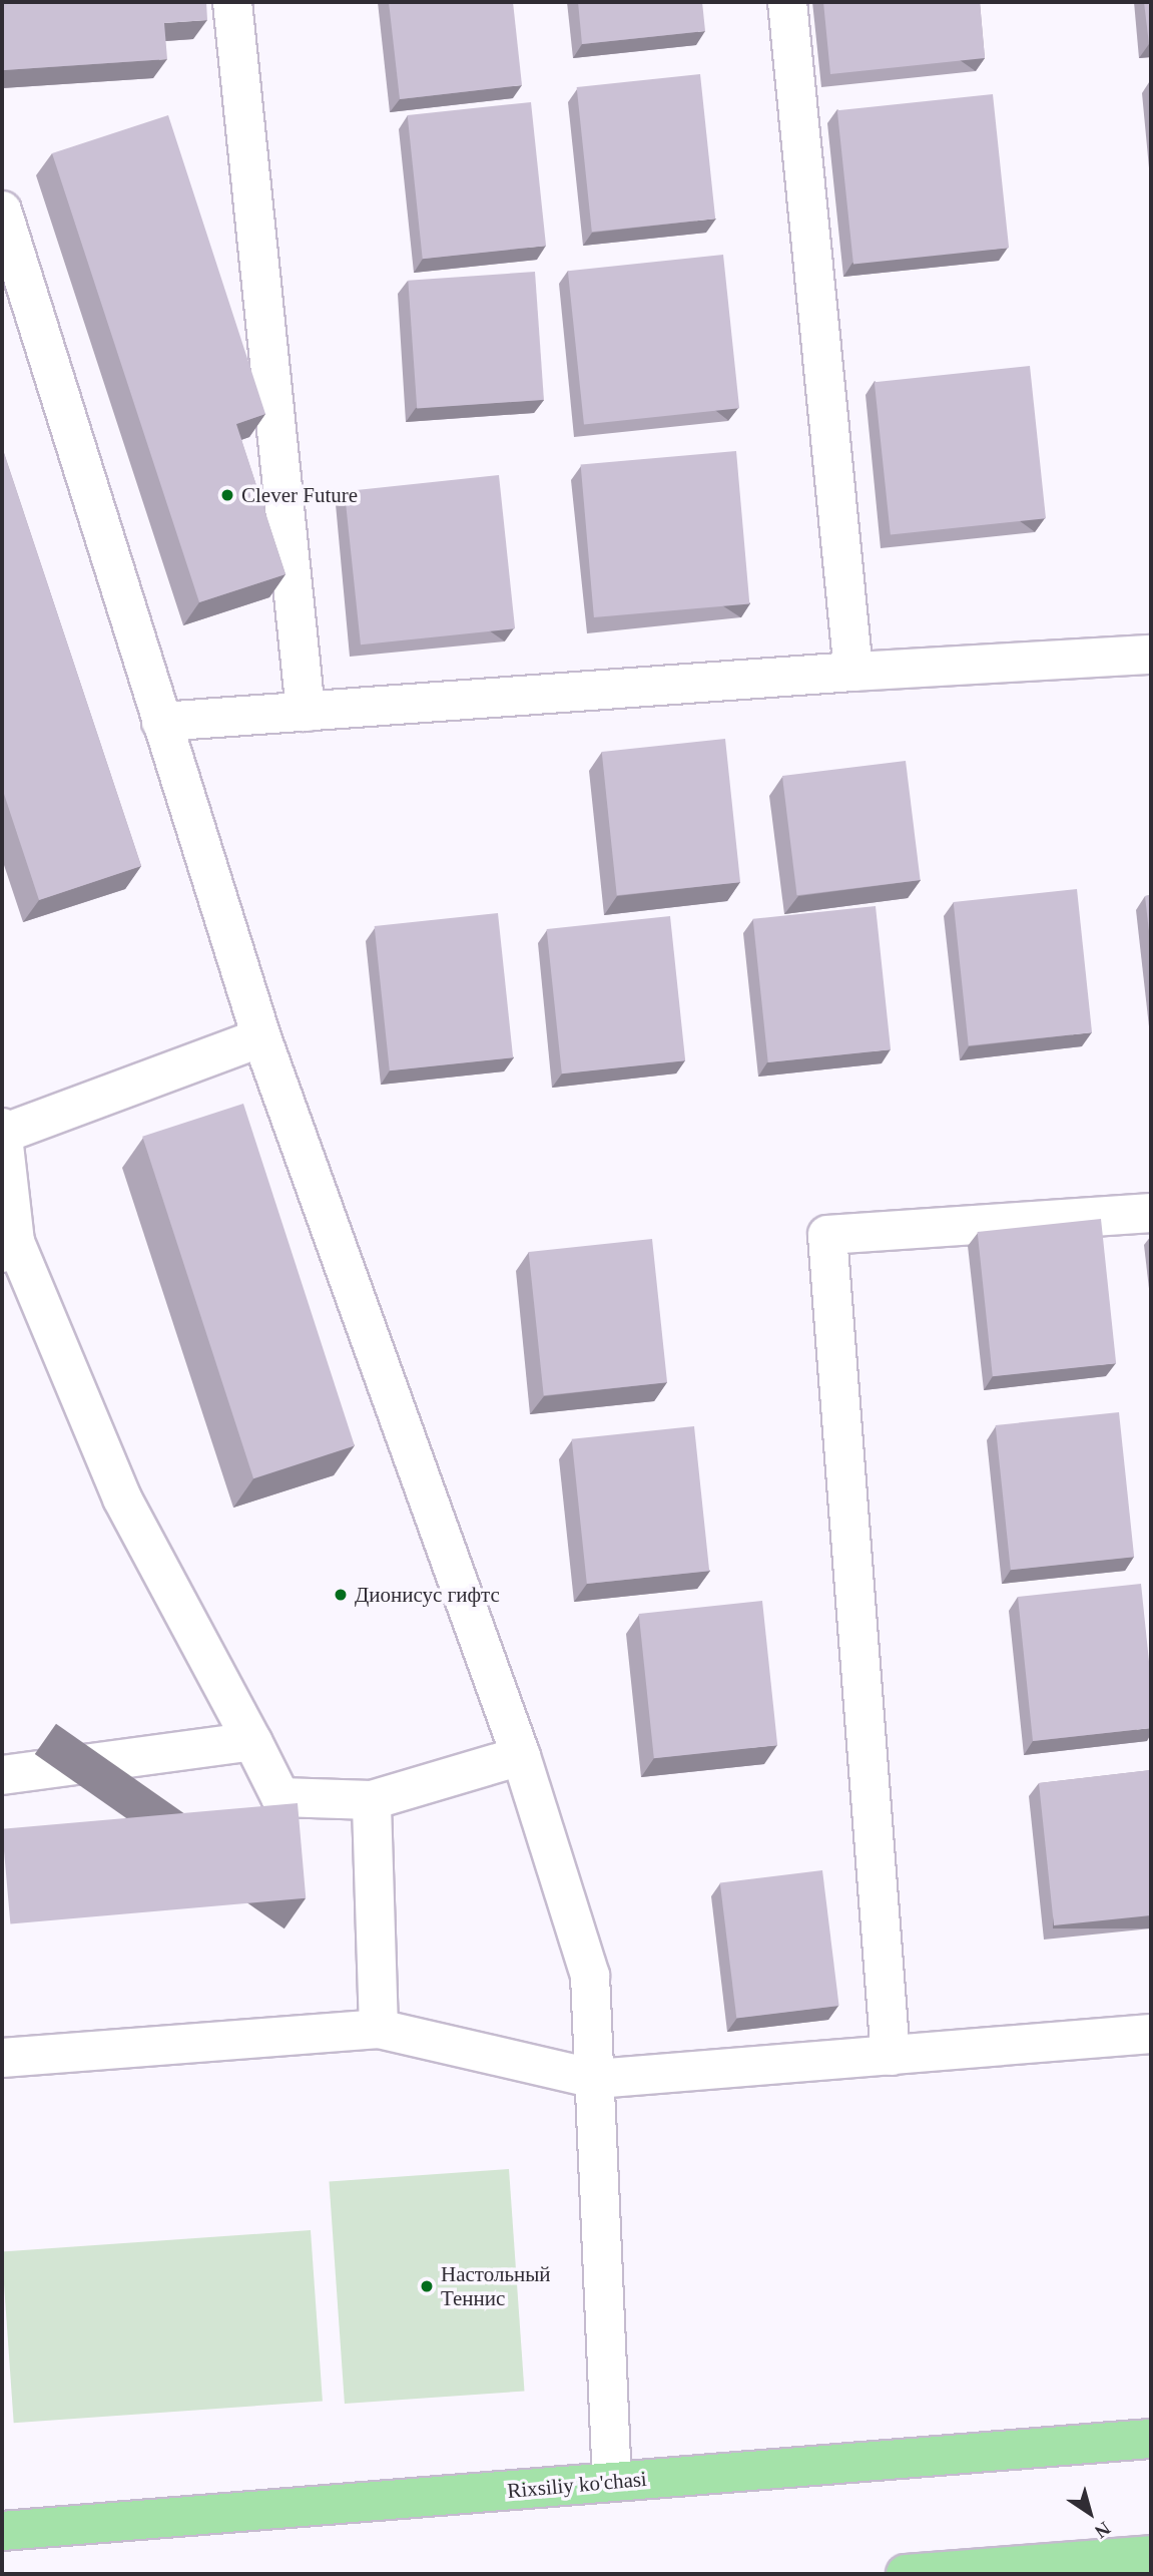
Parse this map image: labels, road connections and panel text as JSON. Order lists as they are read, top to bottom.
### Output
{
  "streets": {
    "main road": ["Rixsiliy ko'chasi"]
  },
  "places": ["Clever Future", "Дионисус гифтс", "Настольный Теннис"],
  "north": "bottom right"
}
